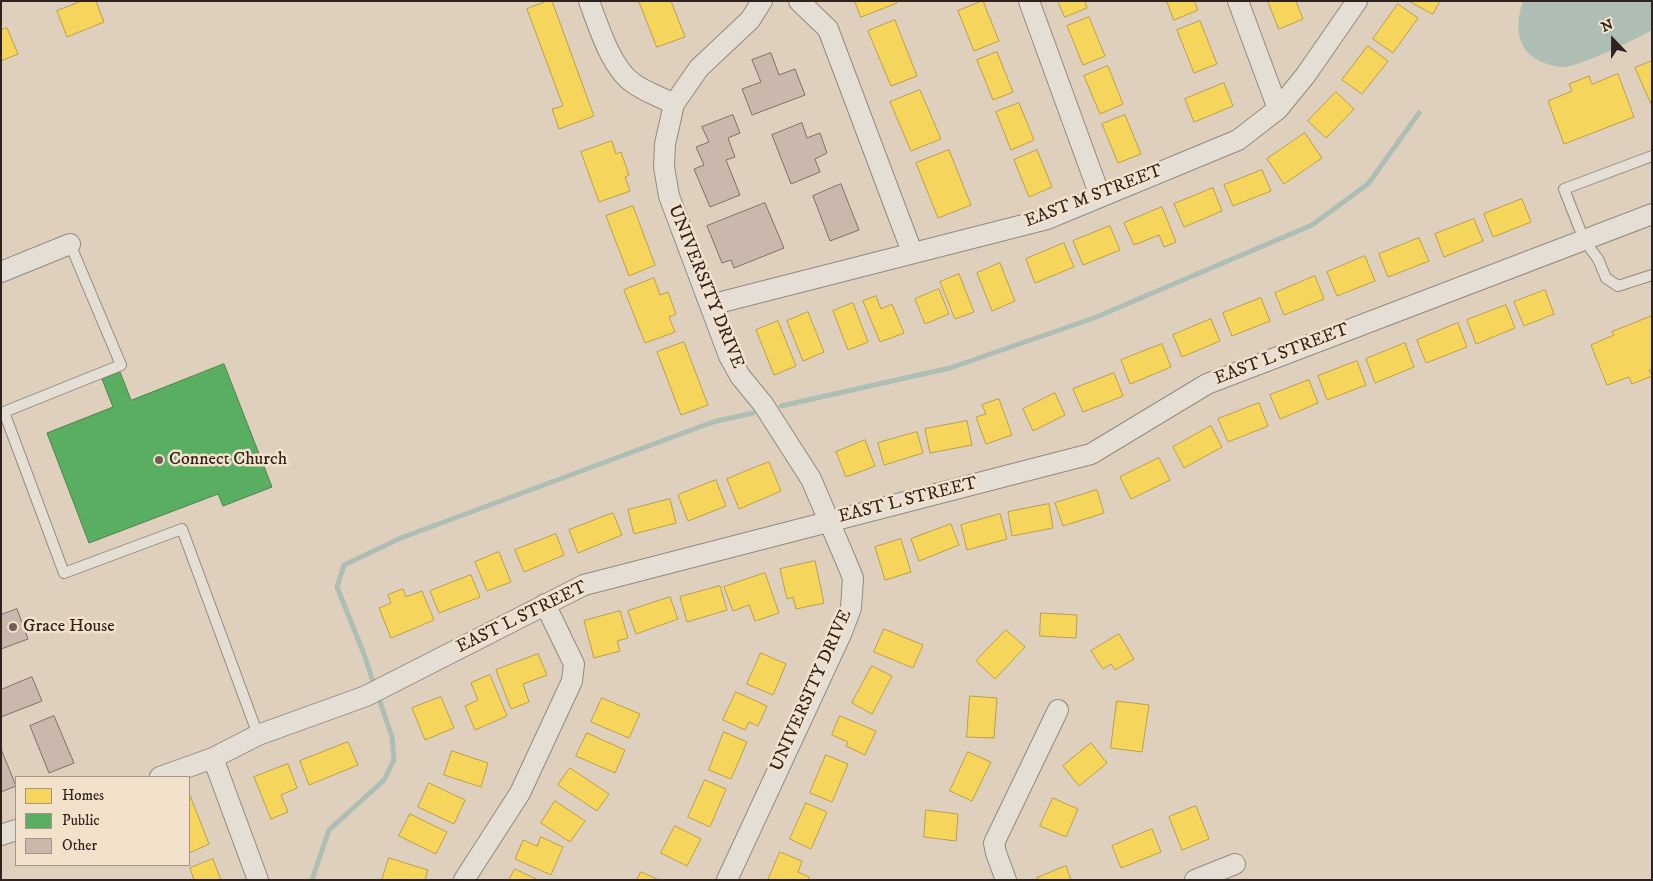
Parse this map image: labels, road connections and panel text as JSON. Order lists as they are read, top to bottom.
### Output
{
  "streets": {
    "street": ["EAST M STREET", "UNIVERSITY DRIVE", "EAST L STREET"]
  },
  "crossings": [
    ["EAST M STREET", "UNIVERSITY DRIVE"],
    ["UNIVERSITY DRIVE", "EAST L STREET"]
  ],
  "places": ["Connect Church", "Grace House"],
  "legend": ["Homes", "Public", "Other"],
  "north": "top"
}
